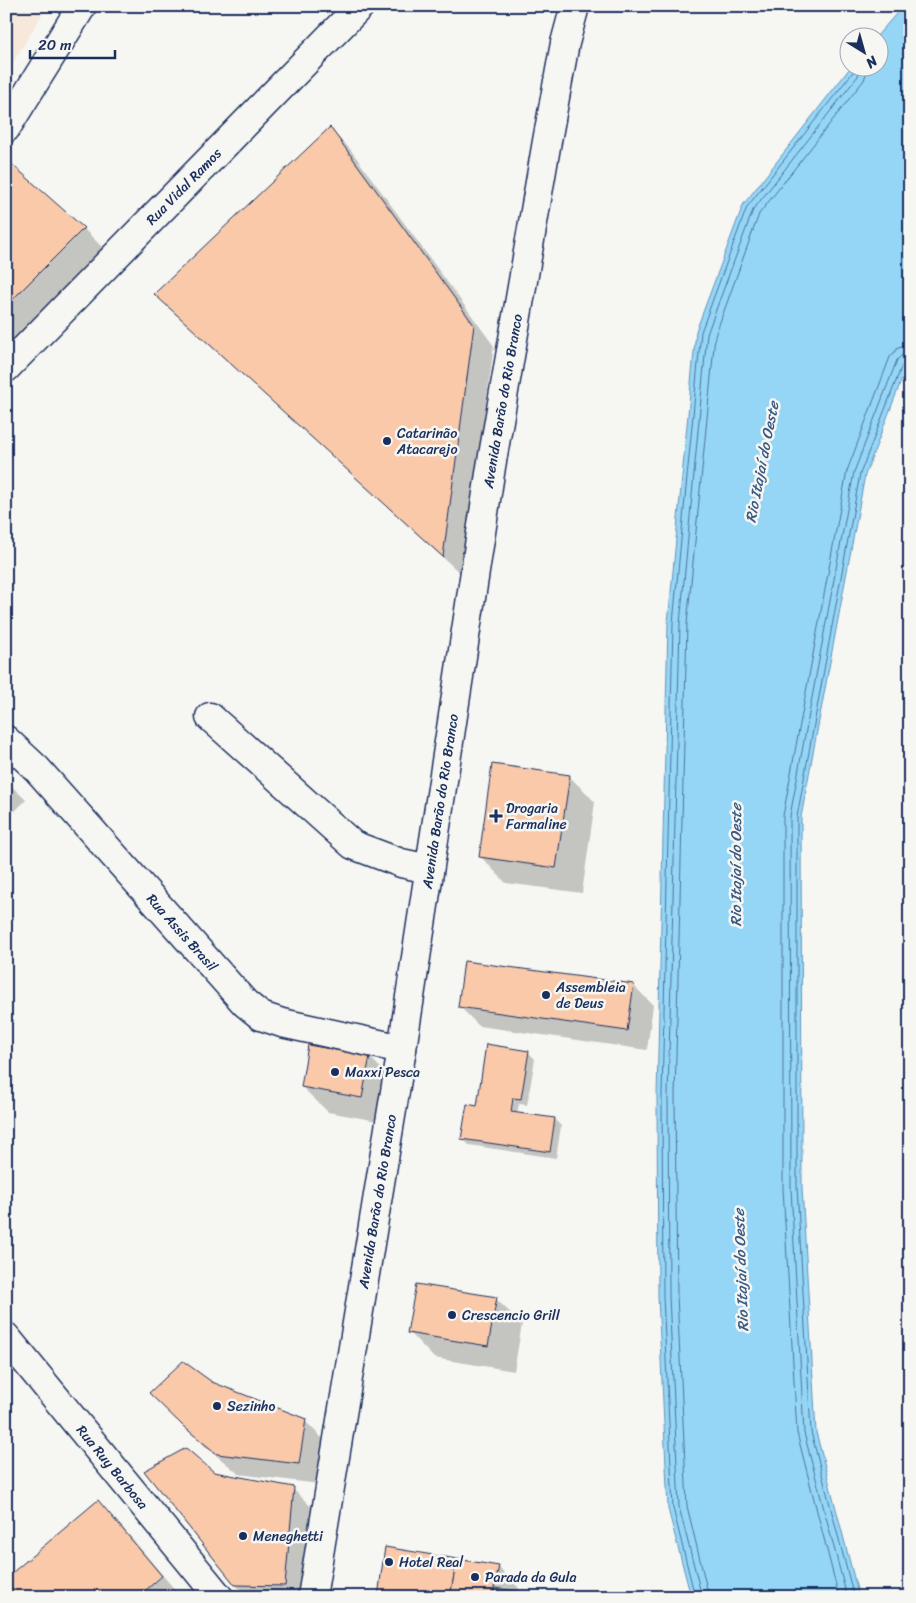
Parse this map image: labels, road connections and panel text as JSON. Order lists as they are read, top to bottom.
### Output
{
  "streets": {
    "main road": [
      "Rua Vidal Ramos",
      "Avenida Barão do Rio Branco",
      "Rua Assis Brasil",
      "Rua Ruy Barbosa"
    ]
  },
  "crossings": [
    ["Avenida Barão do Rio Branco", "Rua Assis Brasil"]
  ],
  "water": ["Rio Itajaí do Oeste"],
  "places": {
    "other": [
      "Catarinão Atacarejo",
      "Assembleia de Deus",
      "Maxxi Pesca",
      "Crescencio Grill",
      "Sezinho",
      "Meneghetti",
      "Hotel Real",
      "Parada da Gula"
    ],
    "health": ["Drogaria Farmaline"]
  },
  "scale_bar": "20 m",
  "north": "bottom right"
}
